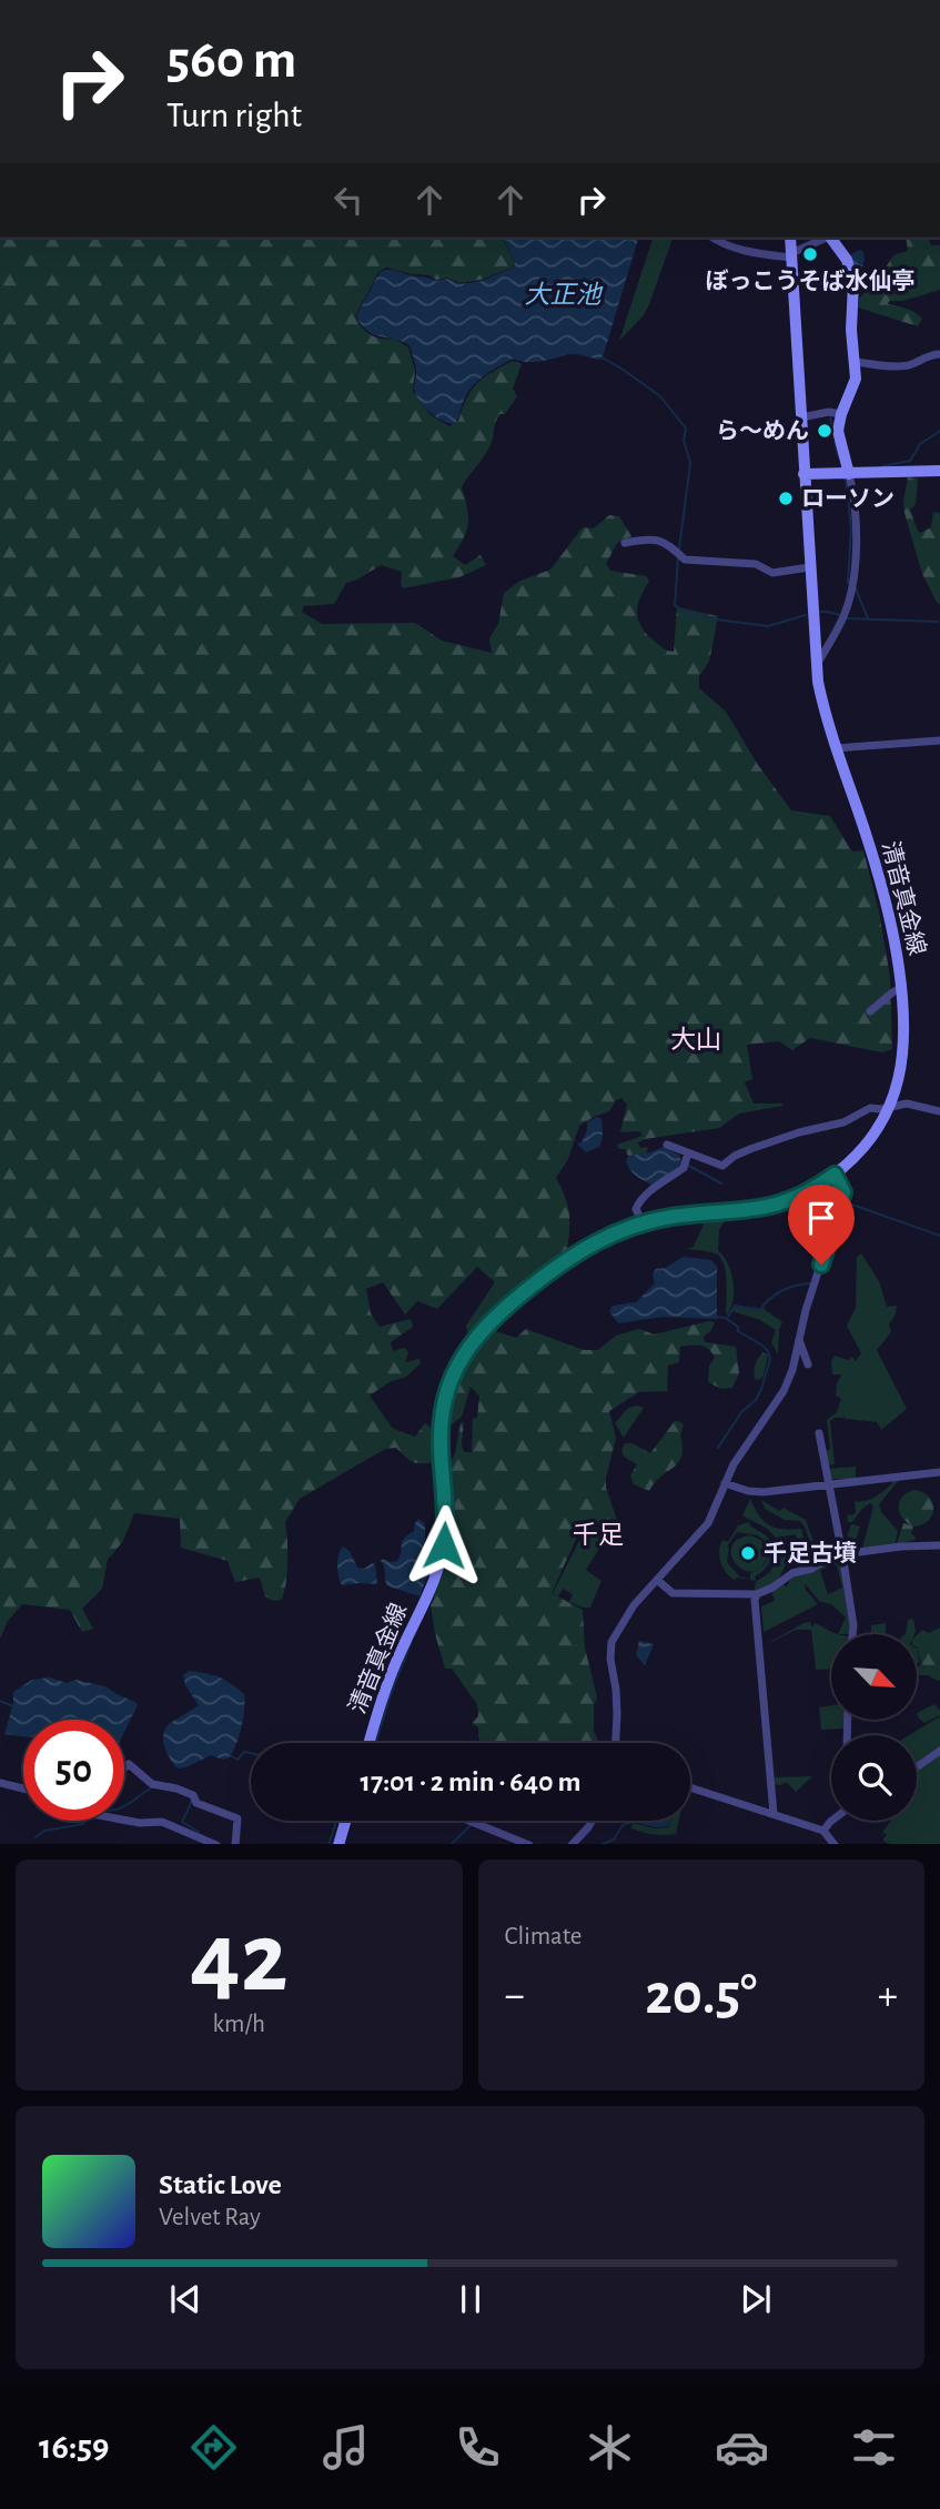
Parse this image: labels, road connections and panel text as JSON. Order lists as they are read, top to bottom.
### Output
{
  "streets": {
    "main road": ["清音真金線"]
  },
  "districts": ["大山", "千足"],
  "water": ["大正池"],
  "places": [
    "ぼっこうそば水仙亭",
    "ら～めん",
    "ローソン",
    "千足古墳"
  ],
  "north": "bottom right",
  "page": {
    "turn": ["560 m", "Turn right"],
    "limit": "50",
    "trip": "17:01 · 2 min · 640 m",
    "tile": [
      ["42", "km/h"],
      "Climate"
    ],
    "heat": ["−", "20.5°", "+"],
    "song": ["Static Love", "Velvet Ray"],
    "tabs": "16:59"
  }
}
